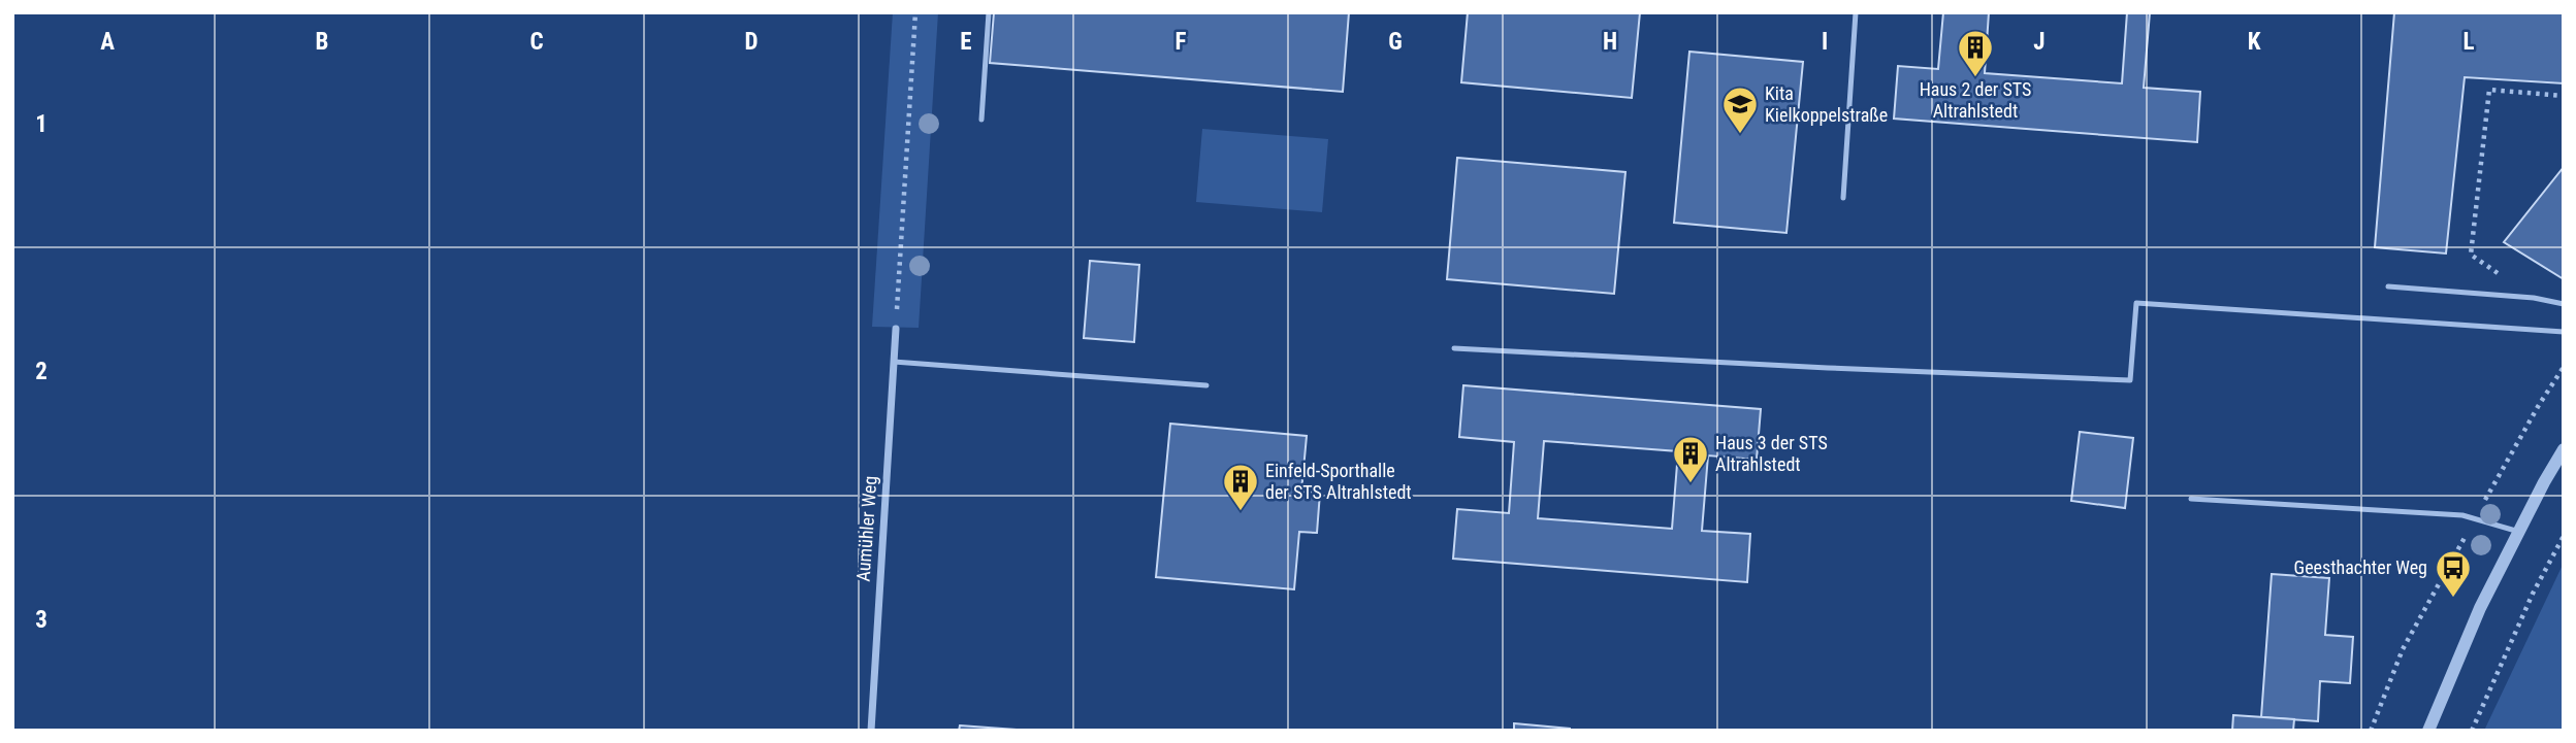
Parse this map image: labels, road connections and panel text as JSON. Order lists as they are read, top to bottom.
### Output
{
  "streets": {
    "street": ["Aumühler Weg"]
  },
  "places": {
    "building": ["Haus 2 der STS Altrahlstedt", "Haus 3 der STS Altrahlstedt", "Einfeld-Sporthalle der STS Altrahlstedt"],
    "school or university": ["Kita Kielkoppelstraße"],
    "bus stop": ["Geesthachter Weg"]
  },
  "grid": {
    "columns": [
      "A",
      "B",
      "C",
      "D",
      "E",
      "F",
      "G",
      "H",
      "I",
      "J",
      "K",
      "L"
    ],
    "rows": ["1", "2", "3"]
  }
}
